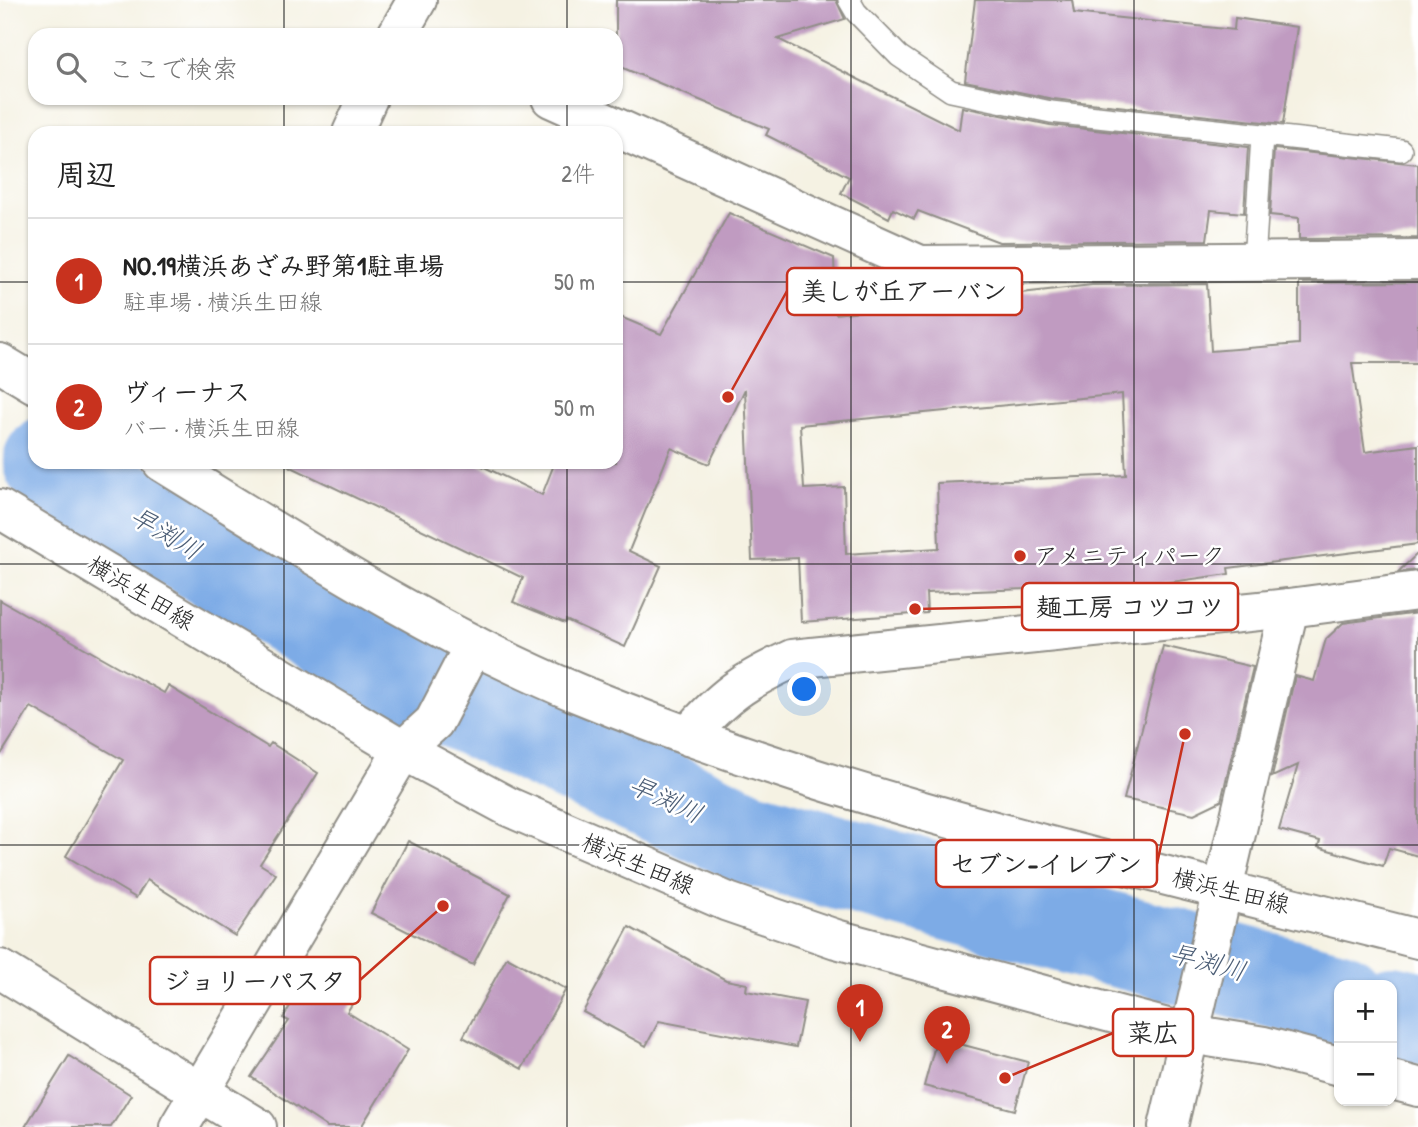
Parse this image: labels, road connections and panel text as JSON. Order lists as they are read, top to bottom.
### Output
{
  "streets": {
    "street": ["横浜生田線"]
  },
  "water": ["早渕川"],
  "places": [
    "美しが丘アーバン",
    "アメニティパーク",
    "麺工房 コツコツ",
    "セブン-イレブン",
    "ジョリーパスタ",
    "菜広"
  ],
  "page": {
    "search": "ここで検索",
    "heading": ["周辺", "2件"],
    "list": [
      {
        "mark": "1",
        "name": "NO.19横浜あざみ野第1駐車場",
        "note": "駐車場 · 横浜生田線",
        "value": "50 m"
      },
      {
        "mark": "2",
        "name": "ヴィーナス",
        "note": "バー · 横浜生田線",
        "value": "50 m"
      }
    ],
    "map_buttons": ["+", "−"],
    "pins": ["1", "2"]
  }
}
